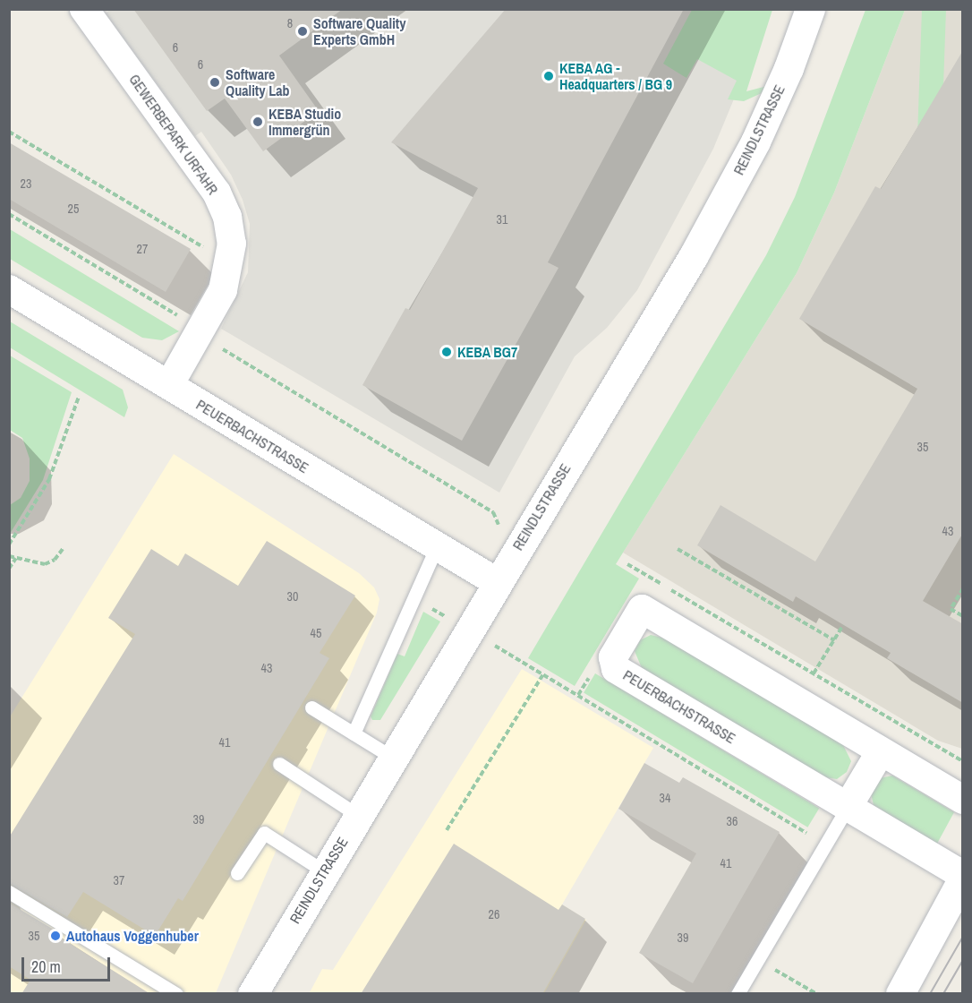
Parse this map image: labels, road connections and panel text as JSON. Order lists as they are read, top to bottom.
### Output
{
  "streets": {
    "street": ["REINDLSTRASSE", "GEWERBEPARK URFAHR", "PEUERBACHSTRASSE"]
  },
  "crossings": [
    ["REINDLSTRASSE", "PEUERBACHSTRASSE"],
    ["GEWERBEPARK URFAHR", "PEUERBACHSTRASSE"]
  ],
  "places": [
    "Software Quality Experts GmbH",
    "KEBA AG - Headquarters / BG 9",
    "Software Quality Lab",
    "KEBA Studio Immergrün",
    "KEBA BG7",
    "Autohaus Voggenhuber"
  ],
  "house_numbers": [
    "8",
    "6",
    "6",
    "23",
    "25",
    "31",
    "27",
    "35",
    "43",
    "30",
    "45",
    "43",
    "41",
    "34",
    "39",
    "36",
    "41",
    "37",
    "26",
    "35",
    "39"
  ],
  "scale_bar": "20 m"
}
